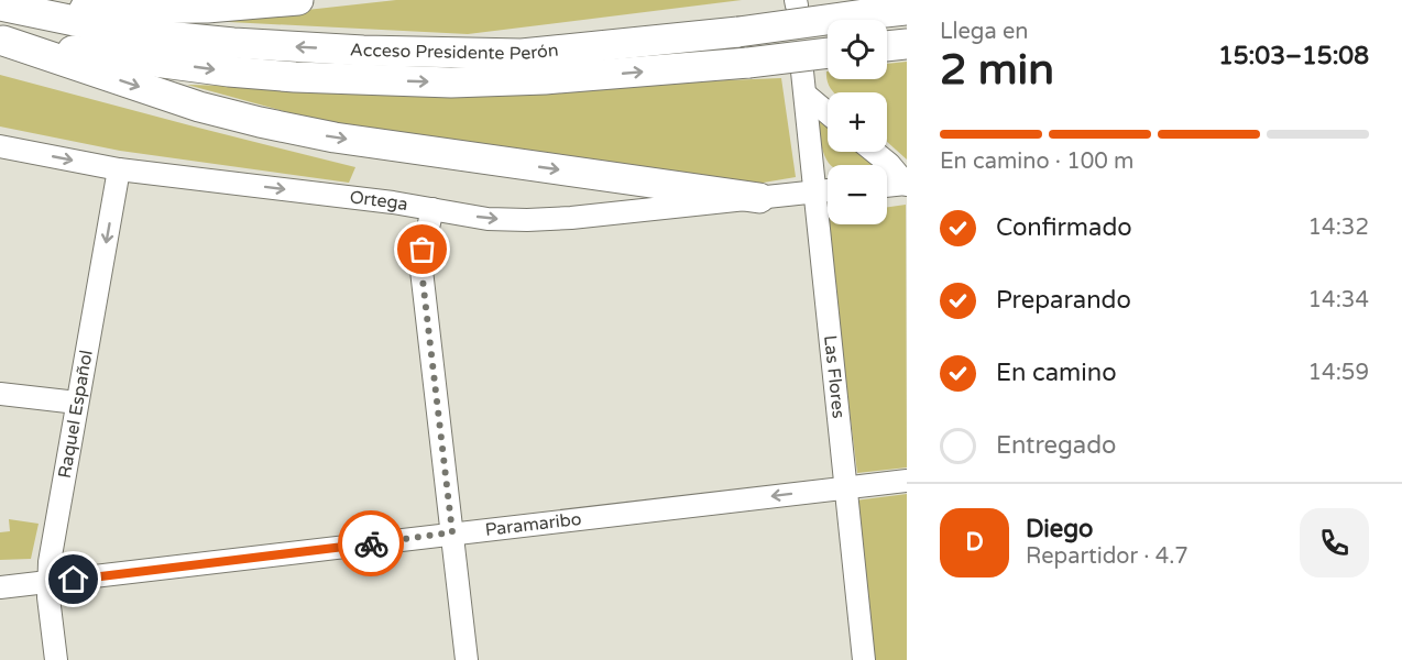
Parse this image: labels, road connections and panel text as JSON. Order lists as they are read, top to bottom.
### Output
{
  "streets": {
    "highway": ["Acceso Presidente Perón"],
    "street": [
      "Ortega",
      "Las Flores",
      "Raquel Español",
      "Paramaribo"
    ]
  },
  "crossings": [
    ["Ortega", "Las Flores"],
    ["Ortega", "Raquel Español"],
    ["Las Flores", "Paramaribo"],
    ["Raquel Español", "Paramaribo"]
  ],
  "one_way": ["Ortega", "Raquel Español", "Paramaribo"],
  "page": {
    "heading": ["2 min", "Llega en", "15:03–15:08"],
    "panel": ["Diego", "Repartidor · 4.7"],
    "map_buttons": ["+", "−"],
    "bar": "En camino · 100 m",
    "list": [
      ["Confirmado", "14:32"],
      ["Preparando", "14:34"],
      ["En camino", "14:59"],
      "Entregado"
    ],
    "round": "D"
  }
}
